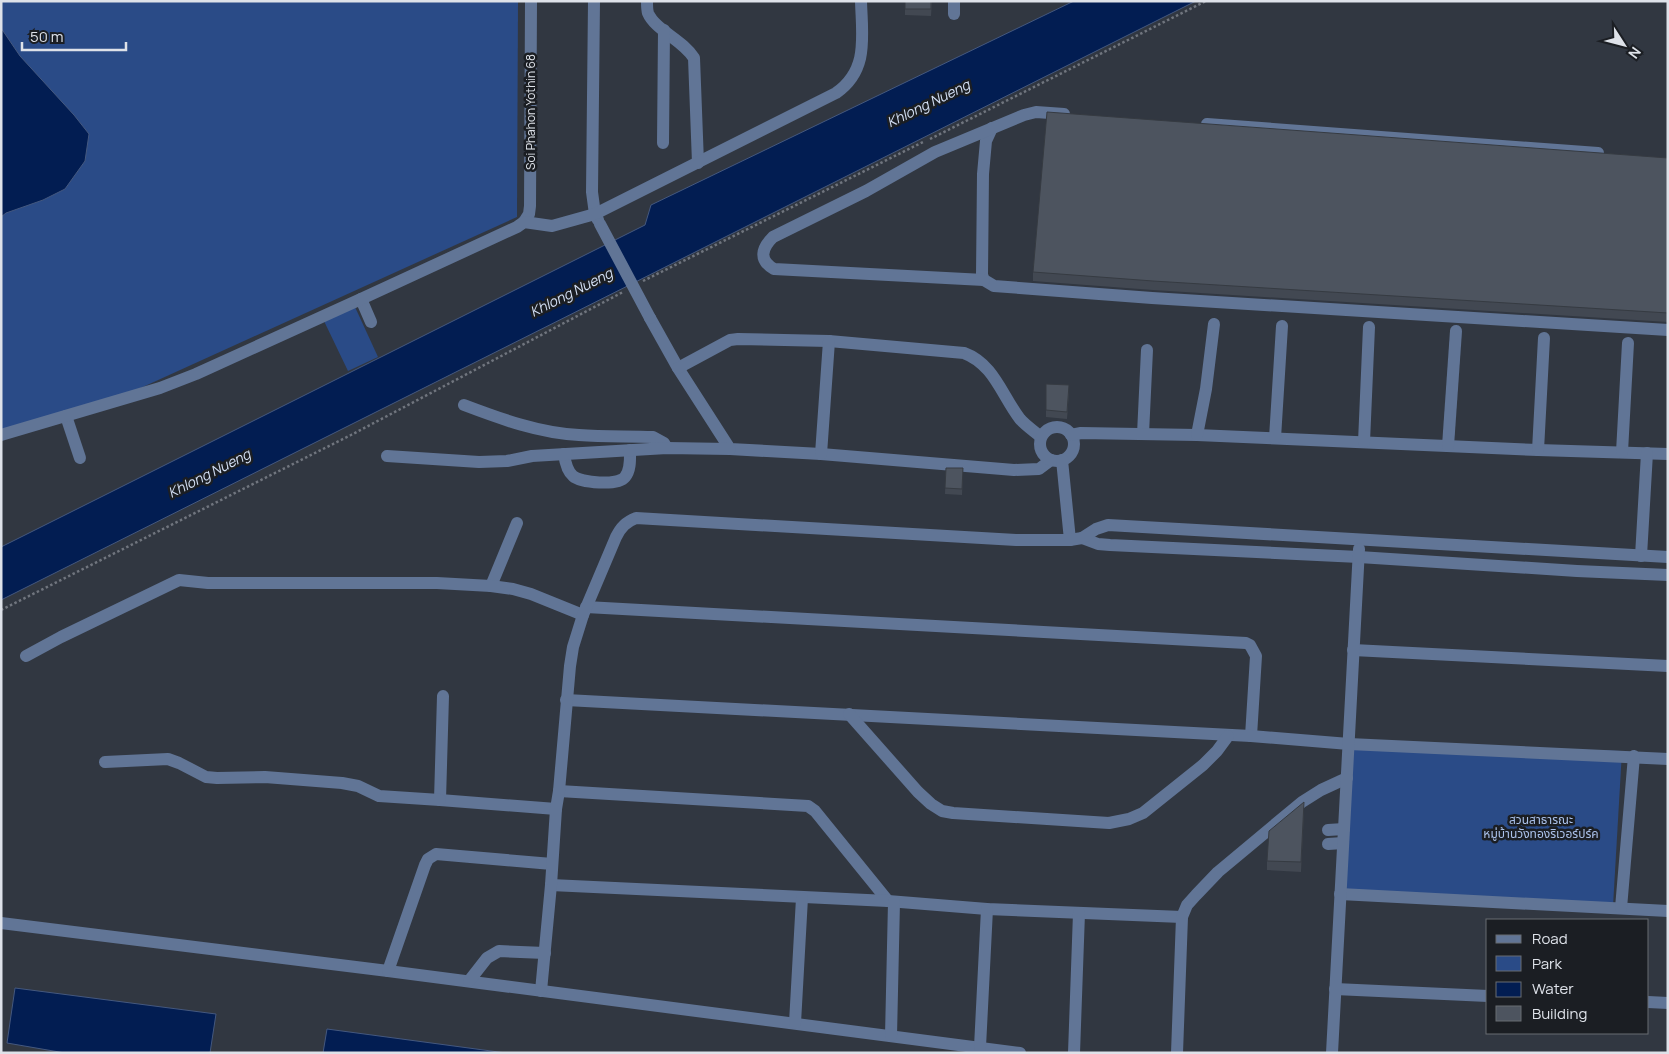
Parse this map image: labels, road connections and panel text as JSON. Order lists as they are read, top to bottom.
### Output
{
  "streets": {
    "street": ["Soi Phahon Yothin 68"]
  },
  "water": ["Khlong Nueng"],
  "parks": ["สวนสาธารณะ หมู่บ้านวังทองริเวอร์ปร์ค"],
  "legend": [
    "Road",
    "Park",
    "Water",
    "Building"
  ],
  "scale_bar": "50 m",
  "north": "bottom right"
}
